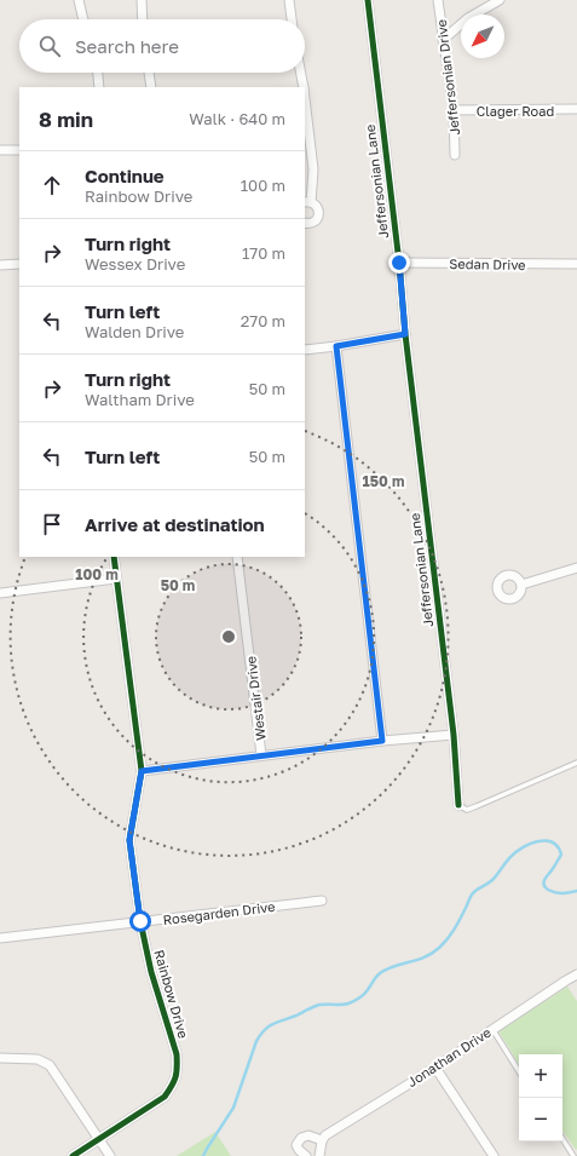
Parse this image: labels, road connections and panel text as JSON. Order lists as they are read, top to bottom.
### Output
{
  "streets": {
    "street": [
      "Jeffersonian Drive",
      "Clager Road",
      "Jeffersonian Lane",
      "Sedan Drive",
      "Westair Drive",
      "Rosegarden Drive",
      "Rainbow Drive",
      "Jonathan Drive"
    ]
  },
  "crossings": [
    ["Jeffersonian Drive", "Clager Road"],
    ["Jeffersonian Lane", "Sedan Drive"],
    ["Rosegarden Drive", "Rainbow Drive"]
  ],
  "north": "bottom left",
  "page": {
    "search": "Search here",
    "heading": ["8 min", "Walk · 640 m"],
    "list": [
      ["Continue", "Rainbow Drive", "100 m"],
      ["Turn right", "Wessex Drive", "170 m"],
      ["Turn left", "Walden Drive", "270 m"],
      ["Turn right", "Waltham Drive", "50 m"],
      ["Turn left", "50 m"],
      "Arrive at destination"
    ],
    "map_buttons": ["+", "−"]
  },
  "rings": ["150 m", "100 m", "50 m"]
}
